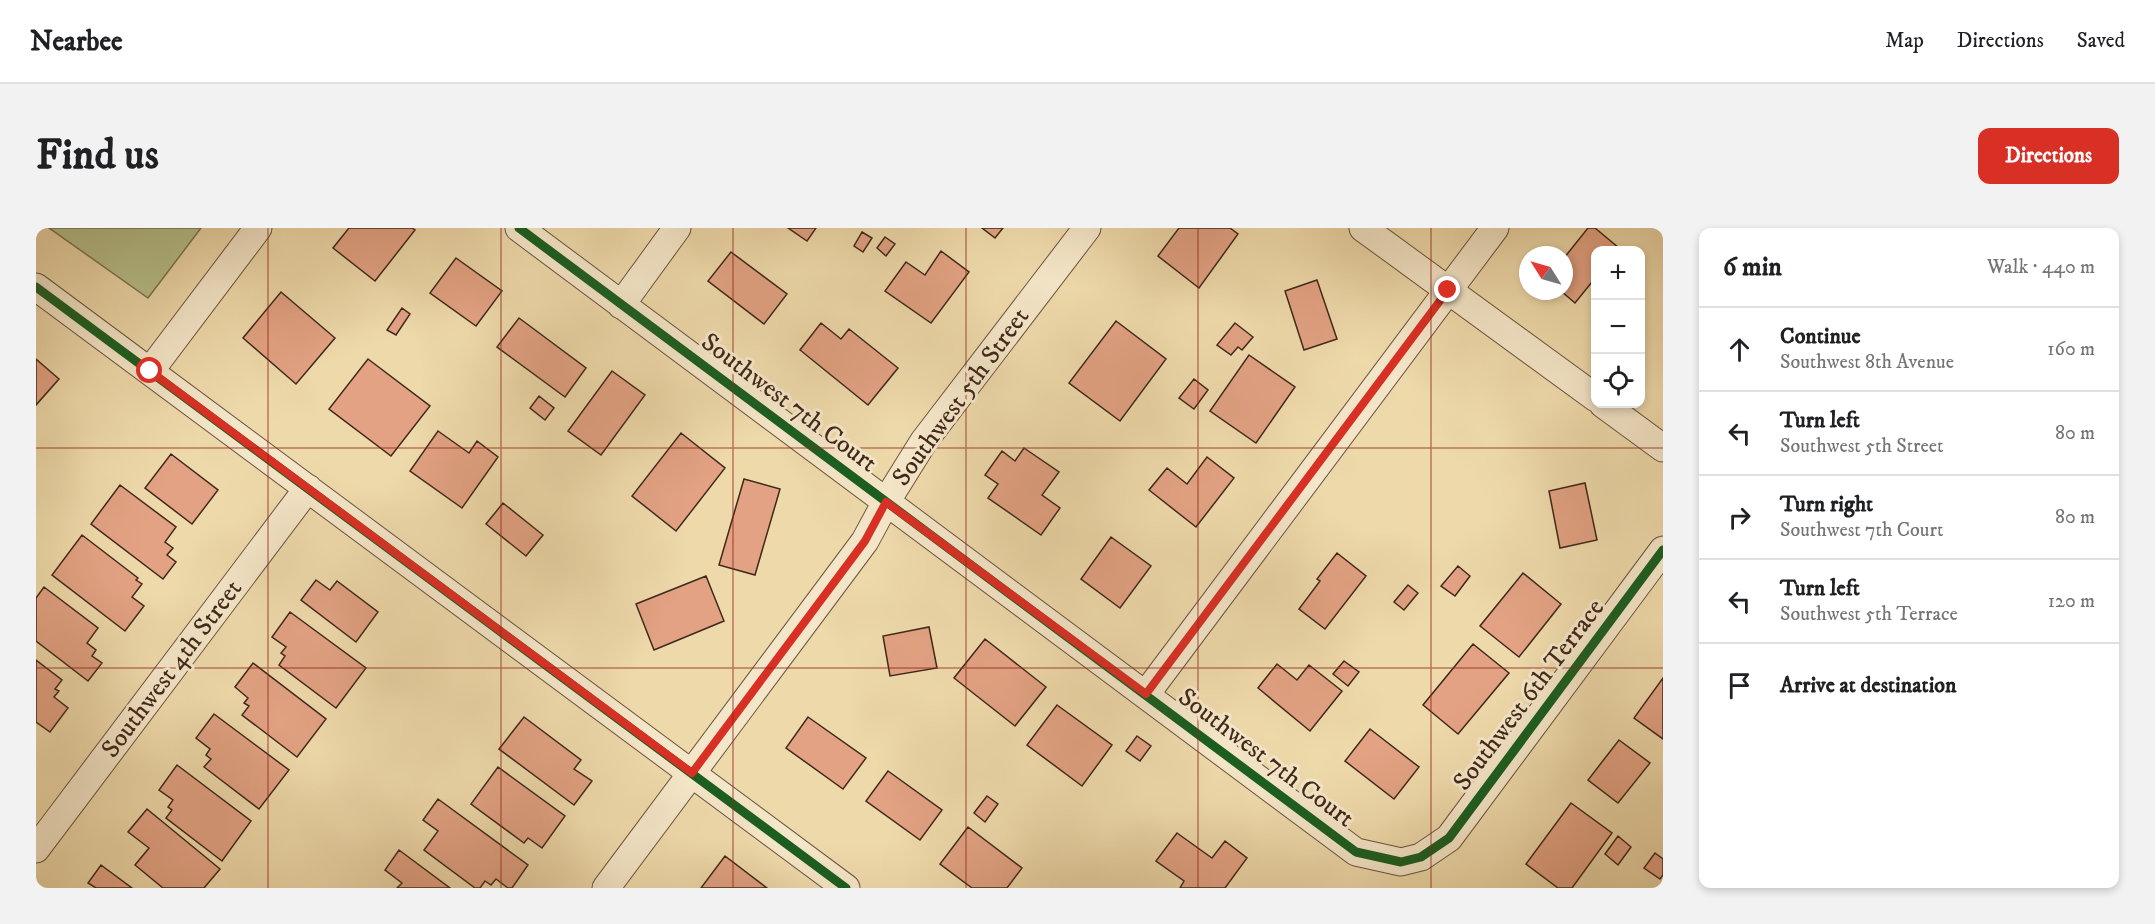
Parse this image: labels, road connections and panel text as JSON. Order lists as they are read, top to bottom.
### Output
{
  "streets": {
    "street": [
      "Southwest 5th Street",
      "Southwest 7th Court",
      "Southwest 4th Street",
      "Southwest 6th Terrace"
    ]
  },
  "crossings": [
    ["Southwest 5th Street", "Southwest 7th Court"],
    ["Southwest 7th Court", "Southwest 6th Terrace"]
  ],
  "north": "top left",
  "page": {
    "header": "Nearbee",
    "nav": ["Map", "Directions", "Saved"],
    "buttons": "Directions",
    "title": "Find us",
    "heading": ["6 min", "Walk · 440 m"],
    "map_buttons": ["+", "−"],
    "list": [
      ["Continue", "Southwest 8th Avenue", "160 m"],
      ["Turn left", "Southwest 5th Street", "80 m"],
      ["Turn right", "Southwest 7th Court", "80 m"],
      ["Turn left", "Southwest 5th Terrace", "120 m"],
      "Arrive at destination"
    ]
  }
}
